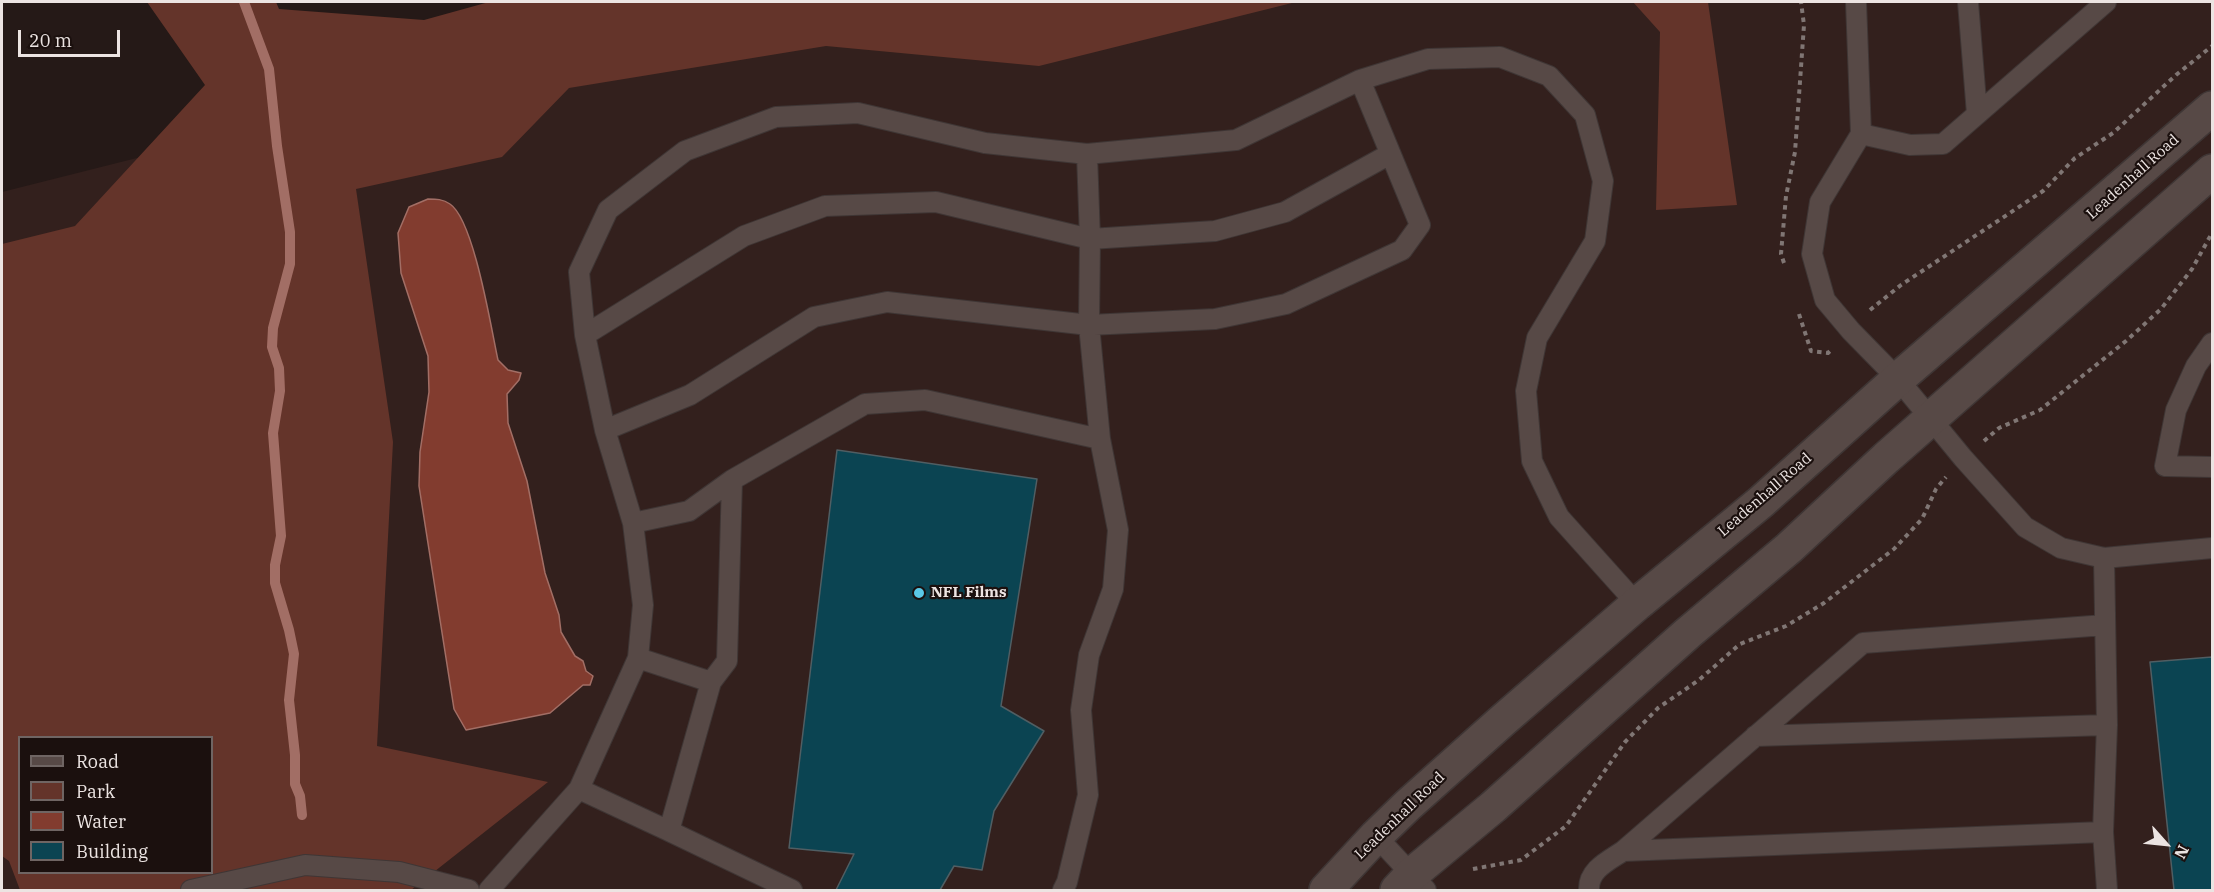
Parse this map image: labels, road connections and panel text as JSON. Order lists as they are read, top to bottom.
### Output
{
  "streets": {
    "street": ["Leadenhall Road"]
  },
  "places": ["NFL Films"],
  "legend": [
    "Road",
    "Park",
    "Water",
    "Building"
  ],
  "scale_bar": "20 m",
  "north": "bottom right"
}
